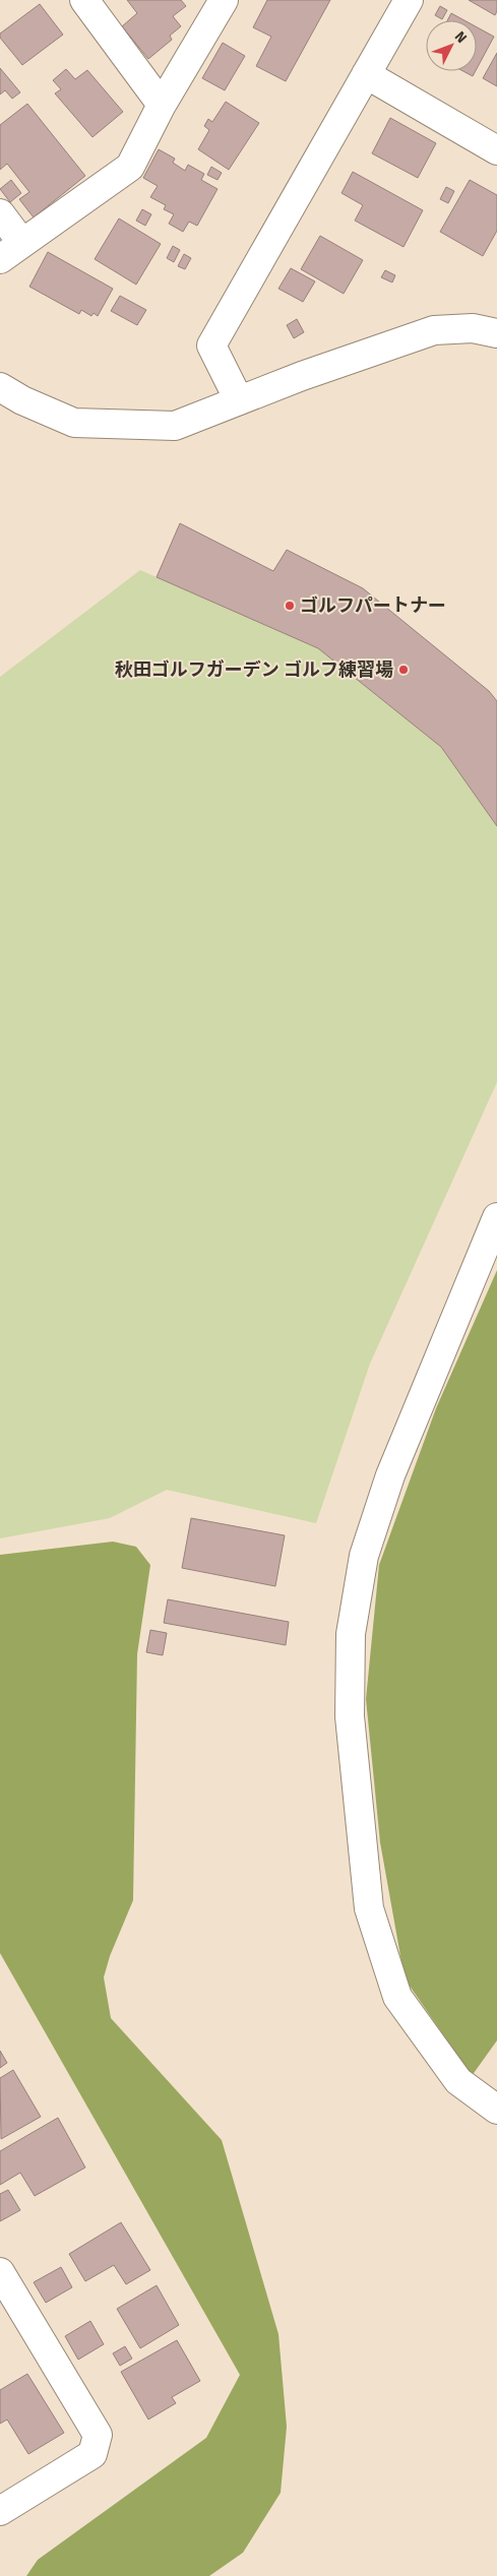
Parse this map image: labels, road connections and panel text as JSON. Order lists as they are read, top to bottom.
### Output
{
  "places": ["ゴルフパートナー", "秋田ゴルフガーデン ゴルフ練習場"],
  "north": "top right"
}
